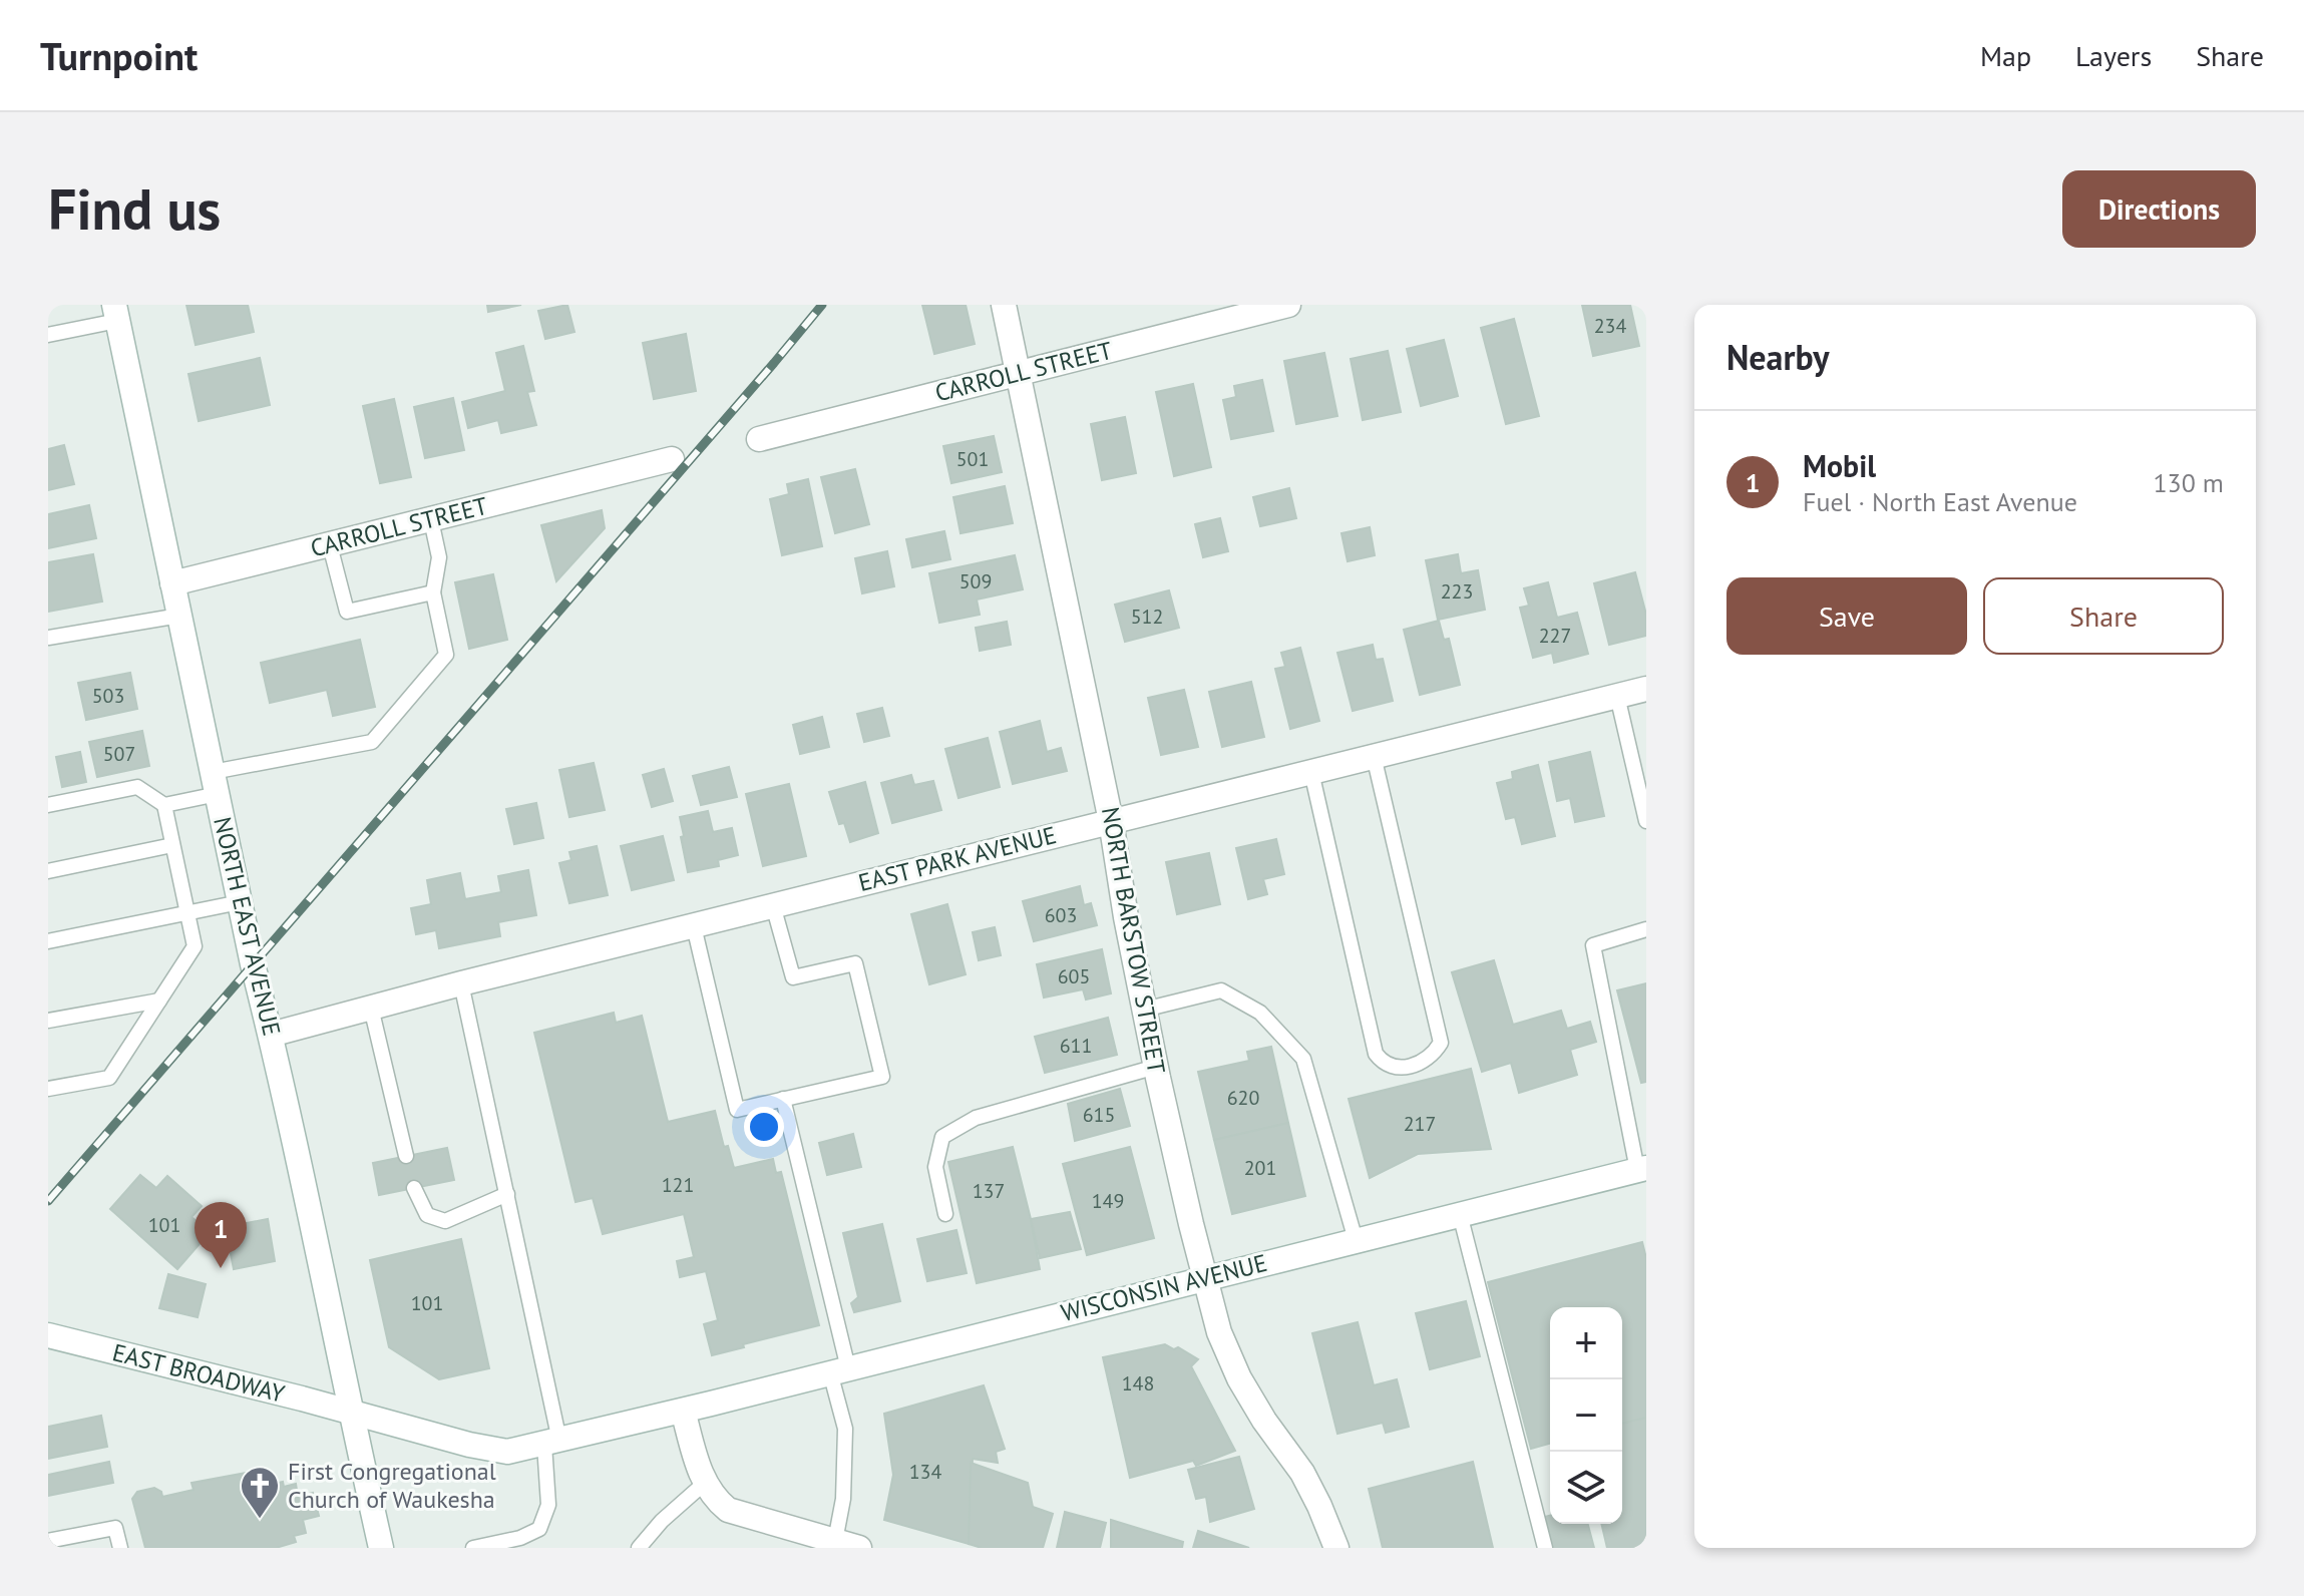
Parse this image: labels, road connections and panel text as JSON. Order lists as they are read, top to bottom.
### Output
{
  "streets": {
    "street": [
      "CARROLL STREET",
      "EAST PARK AVENUE",
      "NORTH EAST AVENUE",
      "NORTH BARSTOW STREET",
      "WISCONSIN AVENUE",
      "EAST BROADWAY"
    ]
  },
  "crossings": [
    ["CARROLL STREET", "NORTH EAST AVENUE"],
    ["CARROLL STREET", "NORTH BARSTOW STREET"],
    ["EAST PARK AVENUE", "NORTH EAST AVENUE"],
    ["EAST PARK AVENUE", "NORTH BARSTOW STREET"],
    ["NORTH EAST AVENUE", "EAST BROADWAY"],
    ["NORTH BARSTOW STREET", "WISCONSIN AVENUE"],
    ["WISCONSIN AVENUE", "EAST BROADWAY"]
  ],
  "places": {
    "church": ["First Congregational Church of Waukesha"]
  },
  "house_numbers": [
    "234",
    "501",
    "509",
    "223",
    "512",
    "227",
    "503",
    "507",
    "603",
    "605",
    "611",
    "620",
    "615",
    "217",
    "201",
    "121",
    "137",
    "149",
    "101",
    "101",
    "148",
    "134"
  ],
  "page": {
    "header": "Turnpoint",
    "nav": ["Map", "Layers", "Share"],
    "buttons": [
      "Directions",
      ["Save", "Share"]
    ],
    "title": "Find us",
    "heading": "Nearby",
    "list": [
      {
        "mark": "1",
        "name": "Mobil",
        "note": "Fuel · North East Avenue",
        "value": "130 m"
      }
    ],
    "pins": "1",
    "map_buttons": ["+", "−"]
  }
}
